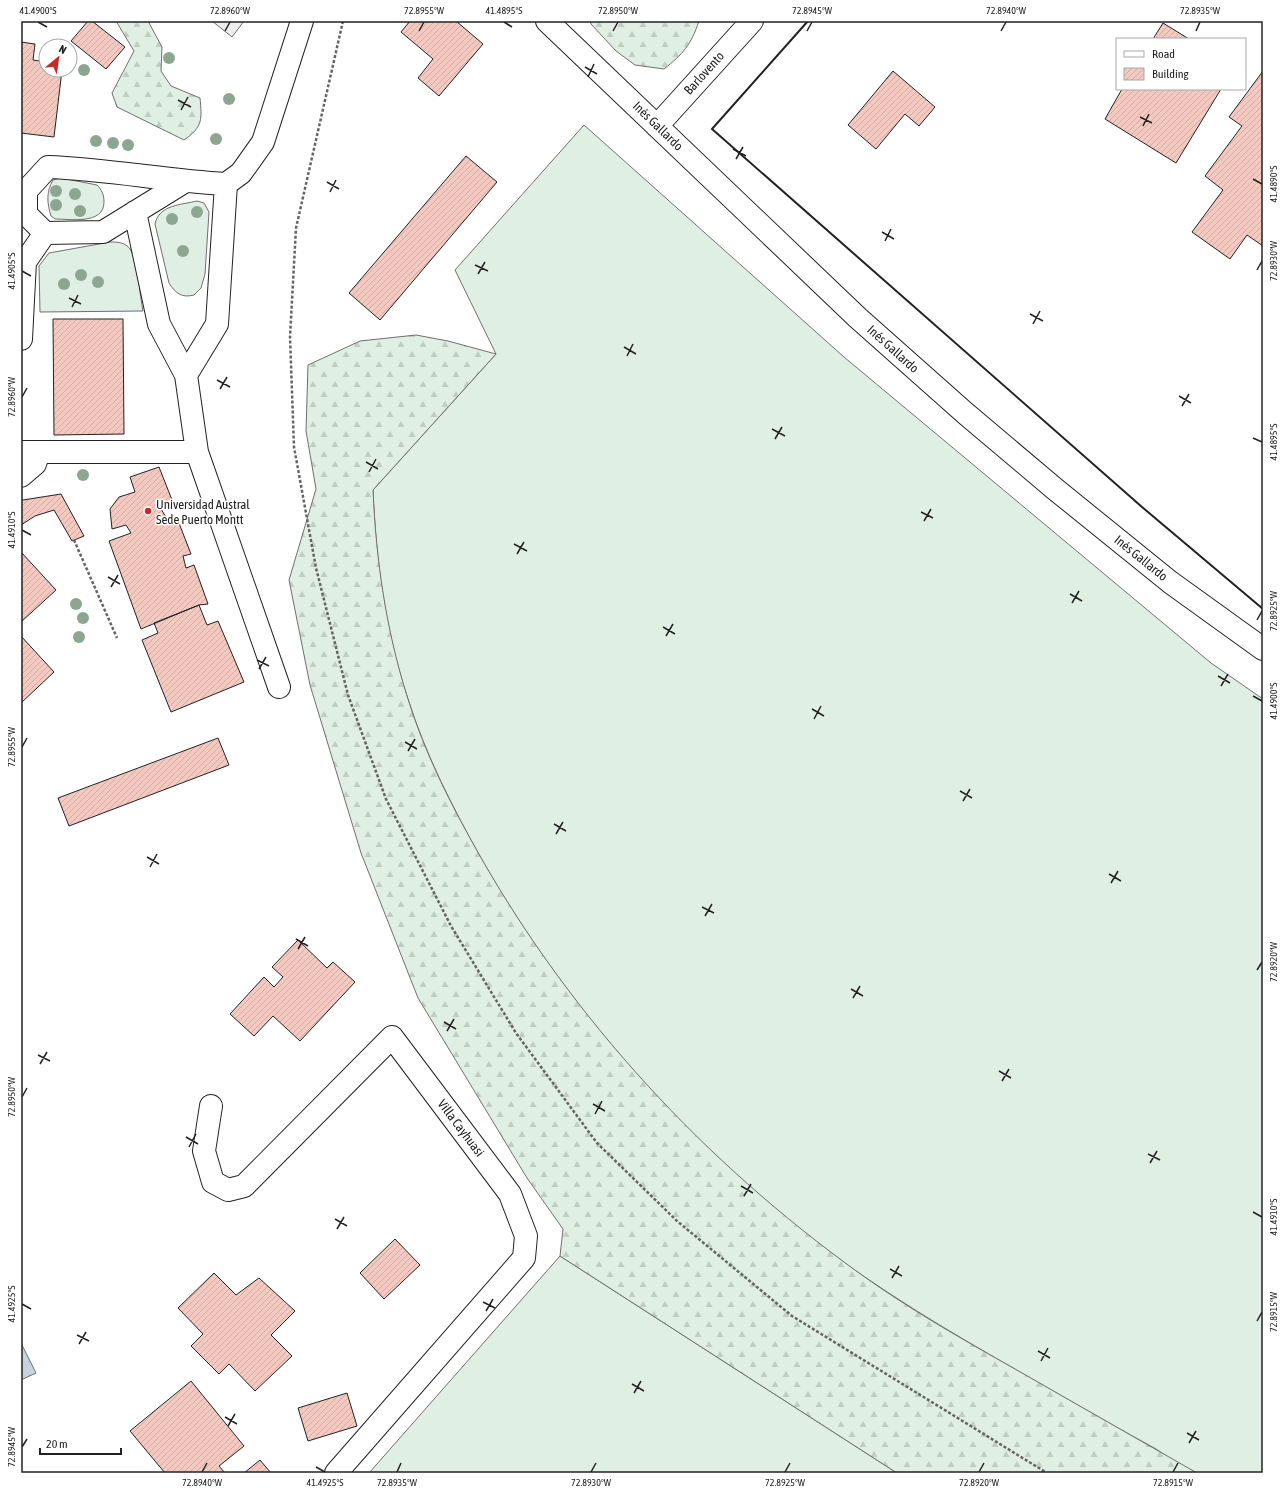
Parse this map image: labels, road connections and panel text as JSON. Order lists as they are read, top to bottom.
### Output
{
  "streets": {
    "main road": ["Barlovento", "Inés Gallardo", "Villa Cayhuasi"]
  },
  "crossings": [
    ["Barlovento", "Inés Gallardo"]
  ],
  "places": ["Universidad Austral Sede Puerto Montt"],
  "legend": ["Road", "Building"],
  "scale_bar": "20 m",
  "north": "top right",
  "coordinates": [
    "41.4900°S",
    "72.8960°W",
    "72.8955°W",
    "41.4895°S",
    "72.8950°W",
    "72.8945°W",
    "72.8940°W",
    "72.8935°W",
    "41.4890°S",
    "72.8930°W",
    "41.4905°S",
    "41.4910°S",
    "72.8925°W",
    "72.8920°W",
    "41.4925°S",
    "72.8915°W"
  ]
}
